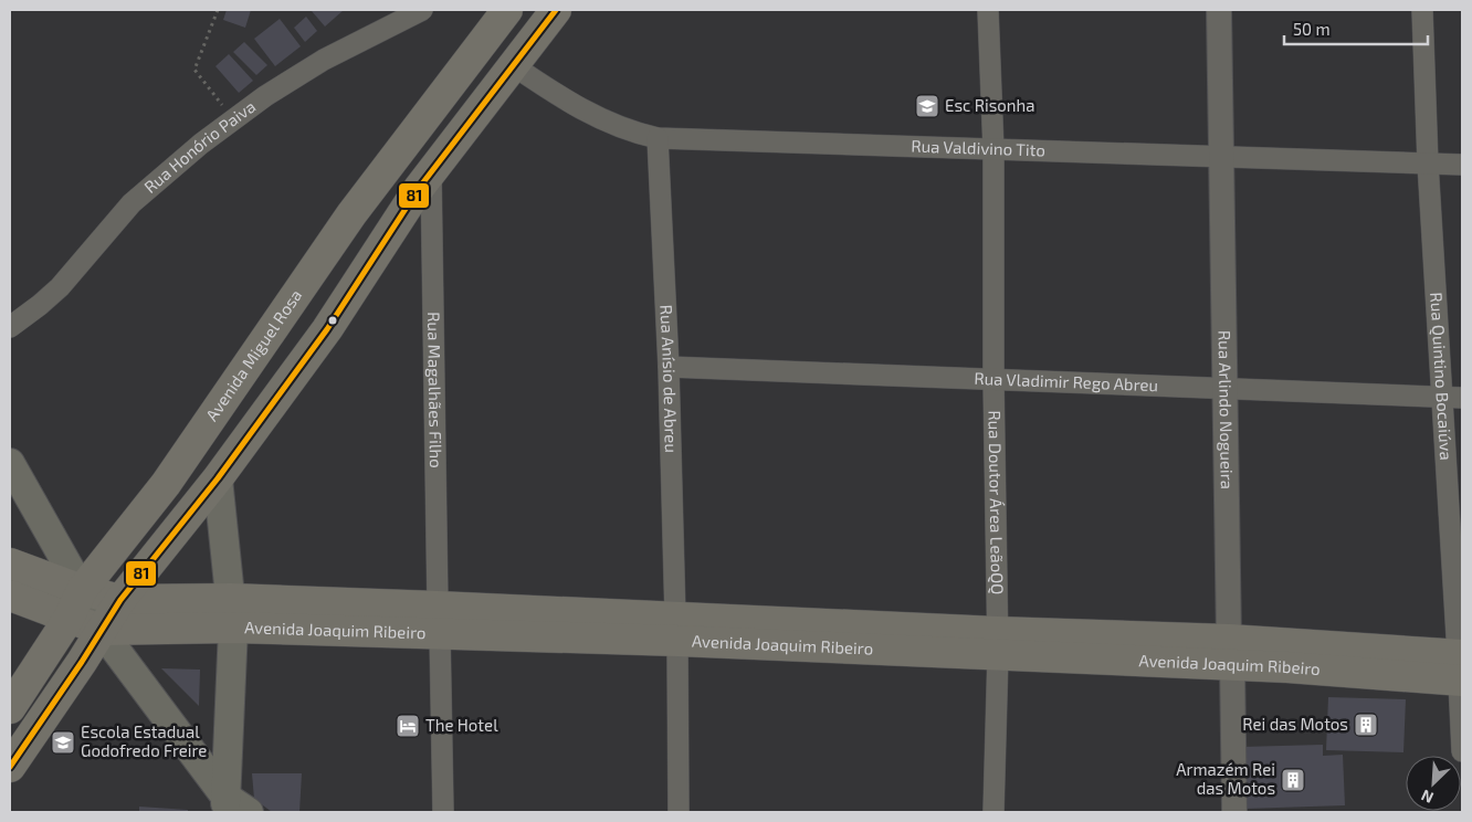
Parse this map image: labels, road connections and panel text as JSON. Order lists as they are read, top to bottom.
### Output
{
  "streets": {
    "main road": ["Avenida Miguel Rosa", "Avenida Joaquim Ribeiro"],
    "street": [
      "Rua Honório Paiva",
      "Rua Valdivino Tito",
      "Rua Quintino Bocaiúva",
      "Rua Anísio de Abreu",
      "Rua Vladimir Rego Abreu",
      "Rua Magalhães Filho",
      "Rua Arlindo Nogueira",
      "Rua Doutor Área LeãoQQ"
    ]
  },
  "crossings": [
    ["Rua Valdivino Tito", "Rua Quintino Bocaiúva"],
    ["Rua Valdivino Tito", "Rua Anísio de Abreu"],
    ["Rua Valdivino Tito", "Rua Arlindo Nogueira"],
    ["Rua Valdivino Tito", "Rua Doutor Área LeãoQQ"],
    ["Avenida Miguel Rosa", "Avenida Joaquim Ribeiro"],
    ["Rua Quintino Bocaiúva", "Rua Vladimir Rego Abreu"],
    ["Rua Quintino Bocaiúva", "Avenida Joaquim Ribeiro"],
    ["Rua Anísio de Abreu", "Rua Vladimir Rego Abreu"],
    ["Rua Anísio de Abreu", "Avenida Joaquim Ribeiro"],
    ["Rua Vladimir Rego Abreu", "Rua Arlindo Nogueira"],
    ["Rua Vladimir Rego Abreu", "Rua Doutor Área LeãoQQ"],
    ["Rua Magalhães Filho", "Avenida Joaquim Ribeiro"],
    ["Rua Arlindo Nogueira", "Avenida Joaquim Ribeiro"],
    ["Rua Doutor Área LeãoQQ", "Avenida Joaquim Ribeiro"]
  ],
  "places": {
    "school or university": ["Esc Risonha", "Escola Estadual Godofredo Freire"],
    "building": ["Rei das Motos", "Armazém Rei das Motos"],
    "hotel": ["The Hotel"]
  },
  "lines": ["transit line 81"],
  "scale_bar": "50 m",
  "north": "bottom left"
}
